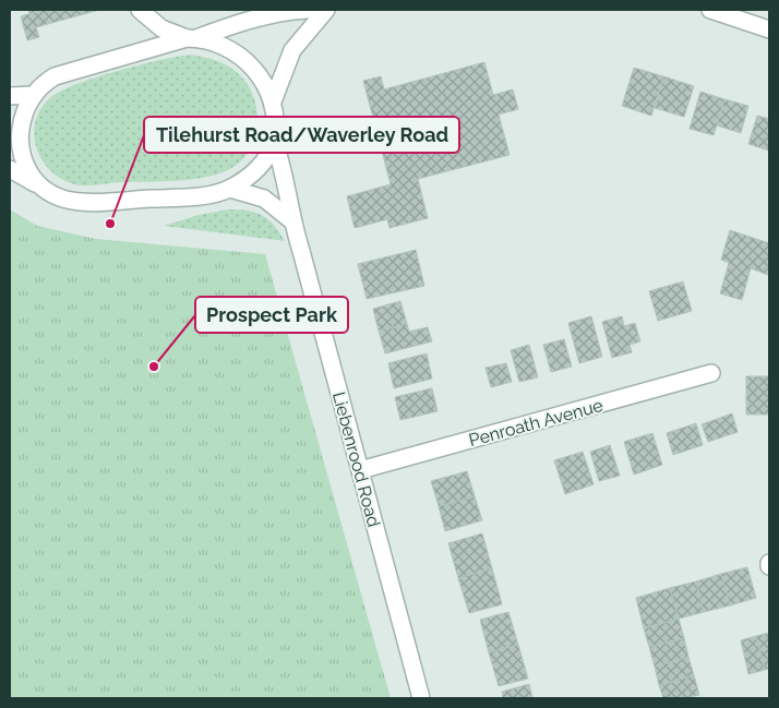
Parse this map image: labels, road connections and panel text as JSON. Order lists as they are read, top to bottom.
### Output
{
  "streets": {
    "street": ["Penroath Avenue", "Liebenrood Road"]
  },
  "crossings": [
    ["Penroath Avenue", "Liebenrood Road"]
  ],
  "places": ["Tilehurst Road/Waverley Road", "Prospect Park"]
}
